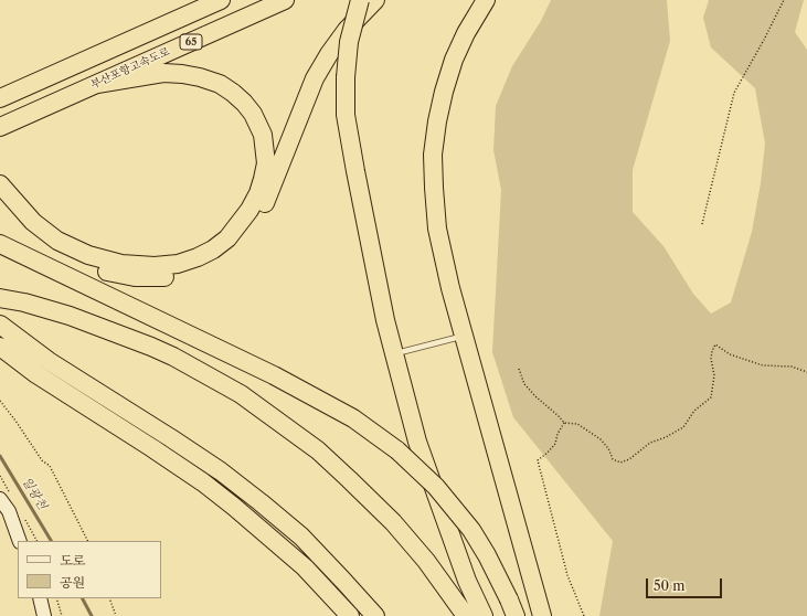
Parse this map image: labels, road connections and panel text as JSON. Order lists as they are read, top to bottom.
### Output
{
  "streets": {
    "highway": ["65", "부산포항고속도로"]
  },
  "water": ["일광천"],
  "legend": ["도로", "공원"],
  "scale_bar": "50 m"
}
